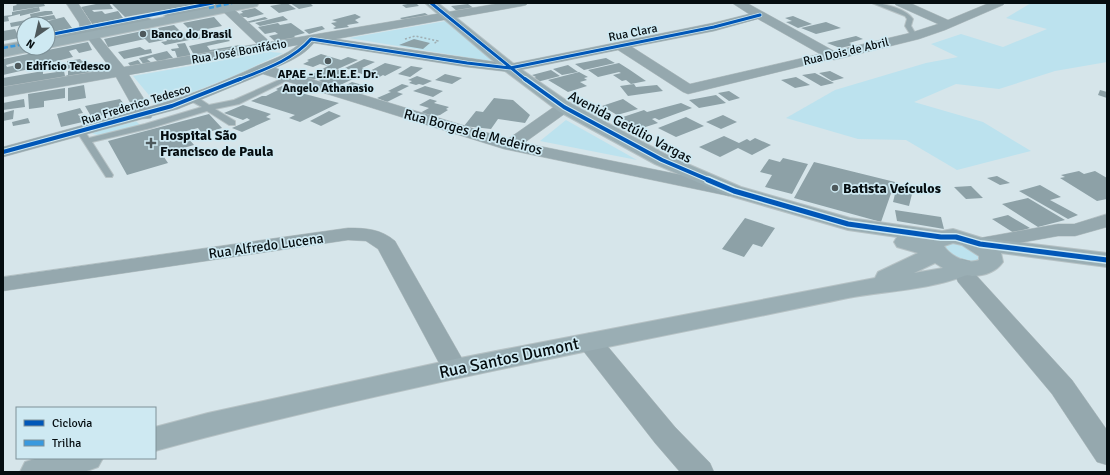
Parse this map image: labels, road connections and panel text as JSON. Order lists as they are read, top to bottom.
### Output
{
  "streets": {
    "main road": ["Avenida Getúlio Vargas", "Rua Santos Dumont"],
    "street": [
      "Rua Clara",
      "Rua José Bonifácio",
      "Rua Dois de Abril",
      "Rua Frederico Tedesco",
      "Rua Borges de Medeiros",
      "Rua Alfredo Lucena"
    ]
  },
  "crossings": [
    ["Rua Clara", "Rua Dois de Abril"],
    ["Rua Clara", "Avenida Getúlio Vargas"],
    ["Rua José Bonifácio", "Rua Frederico Tedesco"],
    ["Rua José Bonifácio", "Avenida Getúlio Vargas"],
    ["Rua Frederico Tedesco", "Avenida Getúlio Vargas"],
    ["Rua Frederico Tedesco", "Rua Borges de Medeiros"],
    ["Avenida Getúlio Vargas", "Rua Borges de Medeiros"],
    ["Avenida Getúlio Vargas", "Rua Santos Dumont"],
    ["Rua Alfredo Lucena", "Rua Santos Dumont"]
  ],
  "places": {
    "other": [
      "Banco do Brasil",
      "APAE - E.M.E.E. Dr. Angelo Athanasio",
      "Edifício Tedesco",
      "Batista Veículos"
    ],
    "health": ["Hospital São Francisco de Paula"]
  },
  "legend": ["Ciclovia", "Trilha"],
  "north": "bottom left"
}
